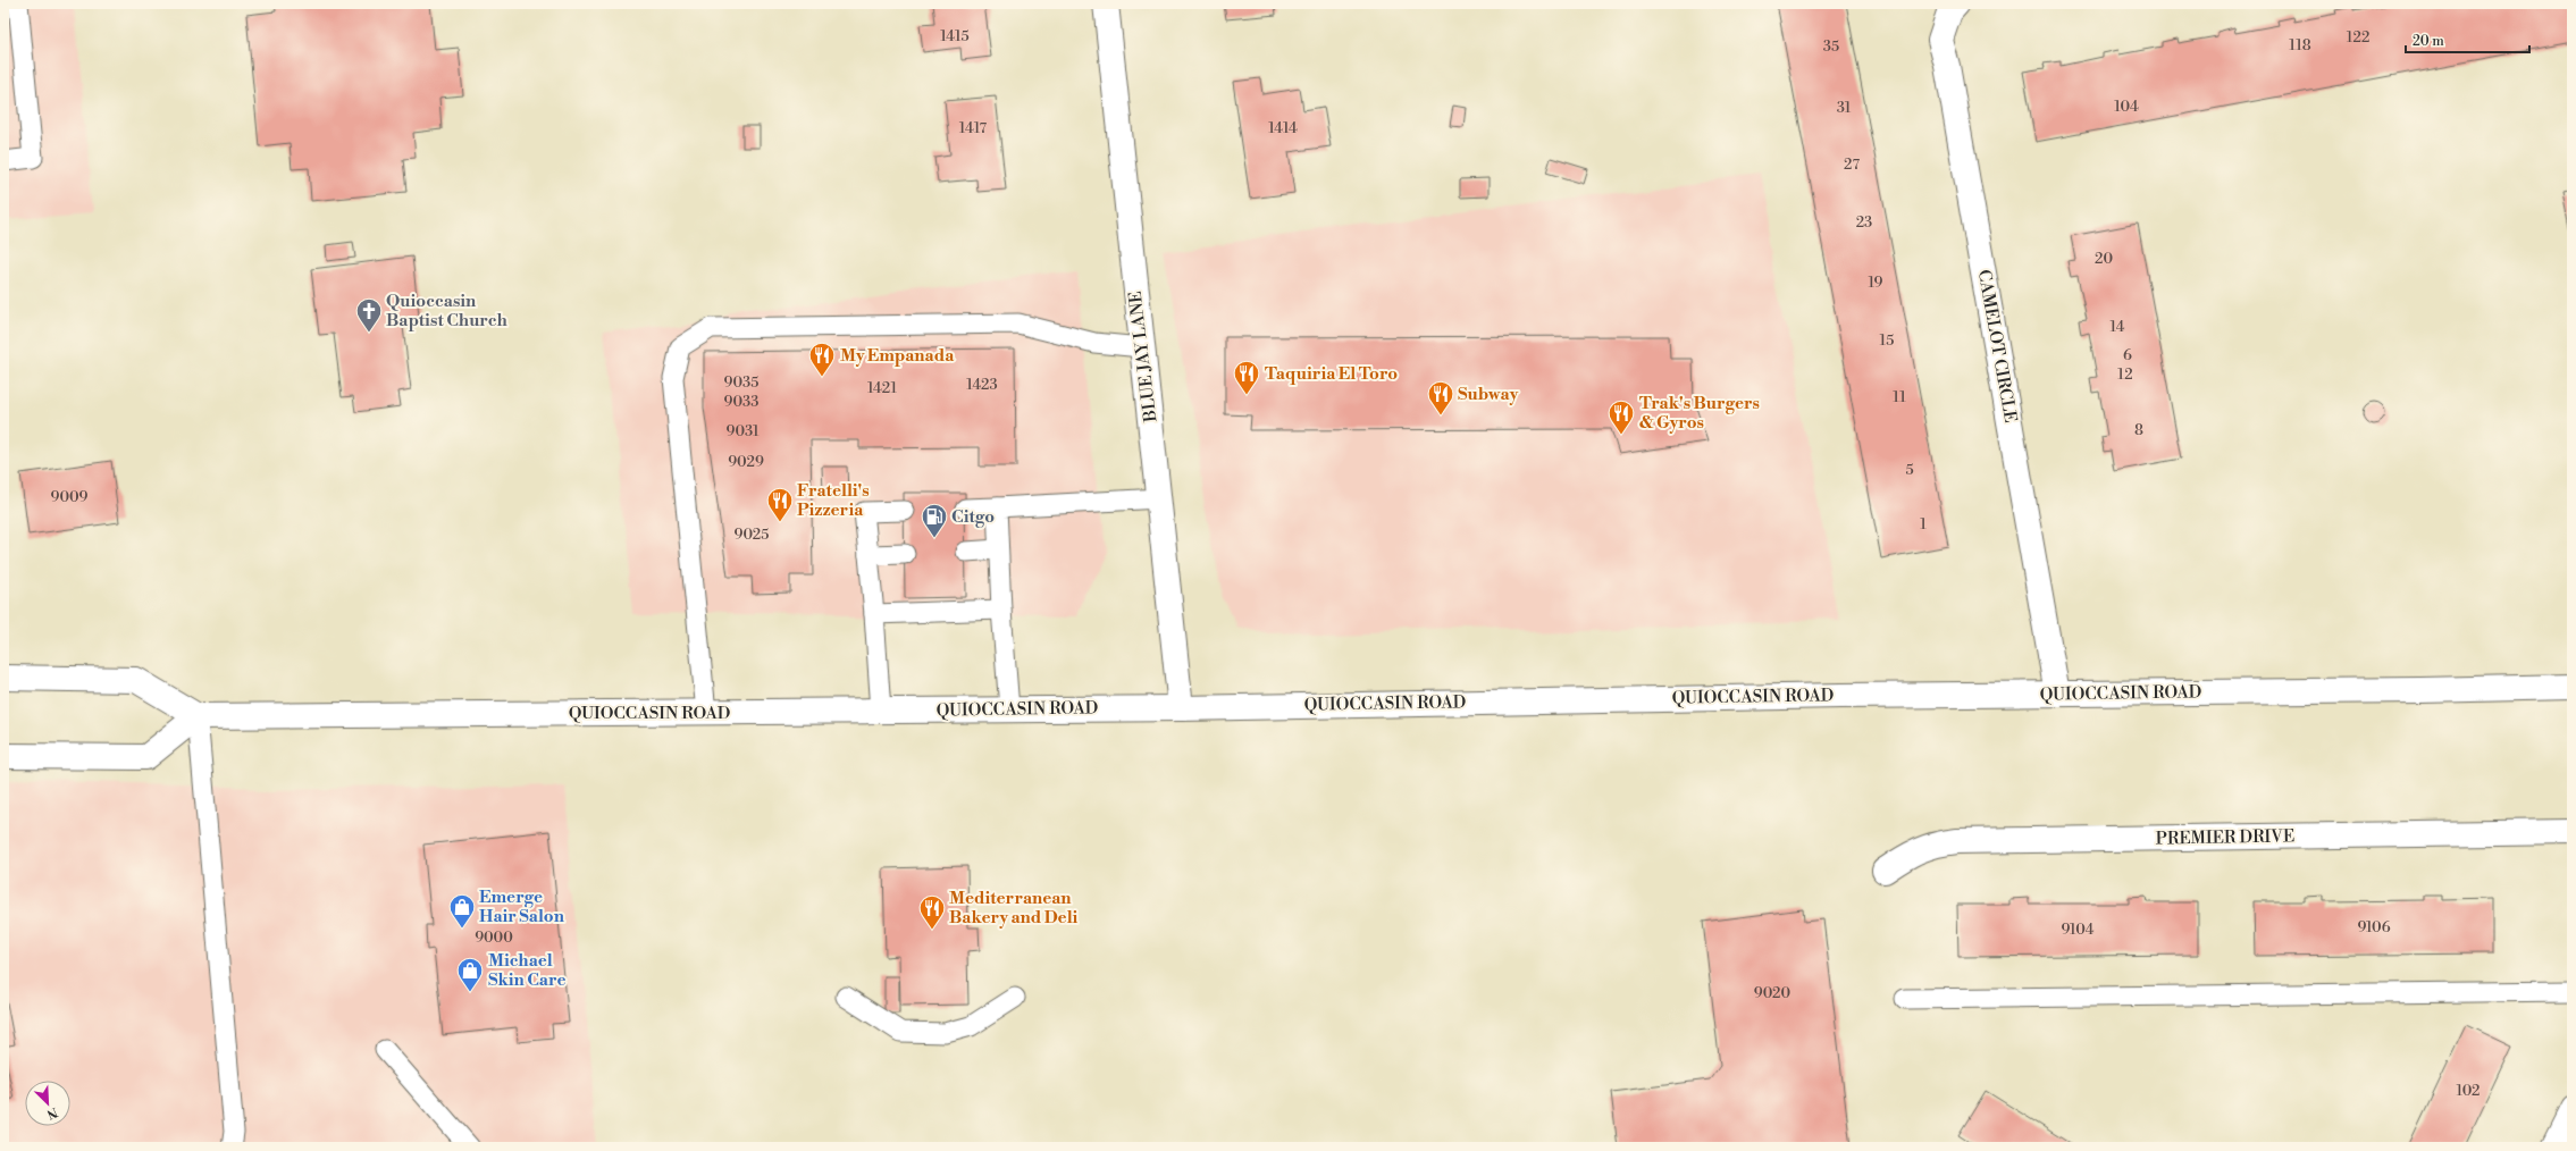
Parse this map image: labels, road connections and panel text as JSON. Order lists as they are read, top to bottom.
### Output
{
  "streets": {
    "main road": [
      "CAMELOT CIRCLE",
      "BLUE JAY LANE",
      "QUIOCCASIN ROAD",
      "PREMIER DRIVE"
    ]
  },
  "crossings": [
    ["CAMELOT CIRCLE", "QUIOCCASIN ROAD"],
    ["BLUE JAY LANE", "QUIOCCASIN ROAD"]
  ],
  "places": {
    "church": ["Quioccasin Baptist Church"],
    "restaurant": [
      "My Empanada",
      "Taquiria El Toro",
      "Subway",
      "Trak's Burgers & Gyros",
      "Fratelli's Pizzeria",
      "Mediterranean Bakery and Deli"
    ],
    "fuel station": ["Citgo"],
    "shop": ["Emerge Hair Salon", "Michael Skin Care"]
  },
  "house_numbers": [
    "1415",
    "122",
    "118",
    "35",
    "104",
    "31",
    "1417",
    "1414",
    "27",
    "23",
    "20",
    "19",
    "14",
    "15",
    "6",
    "12",
    "9035",
    "1423",
    "1421",
    "11",
    "9033",
    "8",
    "9031",
    "9029",
    "5",
    "9009",
    "1",
    "9025",
    "9106",
    "9104",
    "9000",
    "9020",
    "102"
  ],
  "scale_bar": "20 m",
  "north": "bottom right"
}
